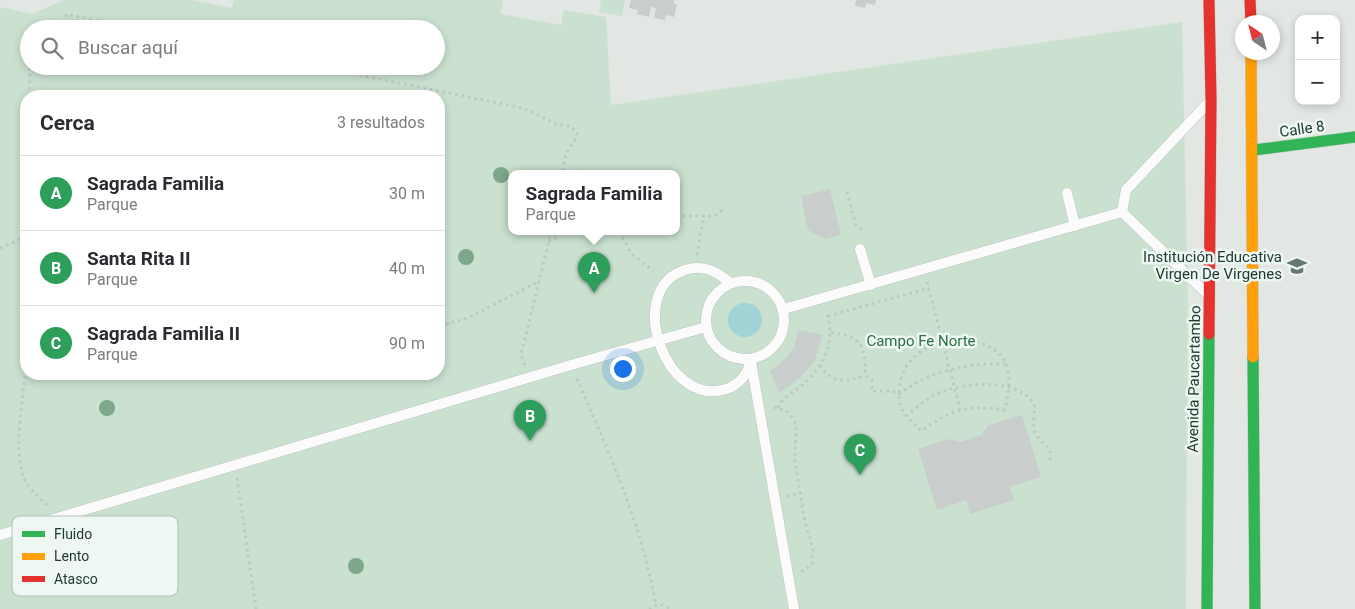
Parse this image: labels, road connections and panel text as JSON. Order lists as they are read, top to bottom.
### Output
{
  "streets": {
    "main road": ["Calle 8", "Avenida Paucartambo"]
  },
  "parks": ["Campo Fe Norte"],
  "places": {
    "school or university": ["Institución Educativa Virgen De Virgenes"]
  },
  "legend": ["Fluido", "Lento", "Atasco"],
  "north": "top left",
  "page": {
    "map_buttons": ["+", "−"],
    "search": "Buscar aquí",
    "heading": ["Cerca", "3 resultados"],
    "list": [
      {
        "mark": "A",
        "name": "Sagrada Familia",
        "note": "Parque",
        "value": "30 m"
      },
      {
        "mark": "B",
        "name": "Santa Rita II",
        "note": "Parque",
        "value": "40 m"
      },
      {
        "mark": "C",
        "name": "Sagrada Familia II",
        "note": "Parque",
        "value": "90 m"
      }
    ],
    "popup": ["Sagrada Familia", "Parque"],
    "pins": ["A", "B", "C"]
  }
}
